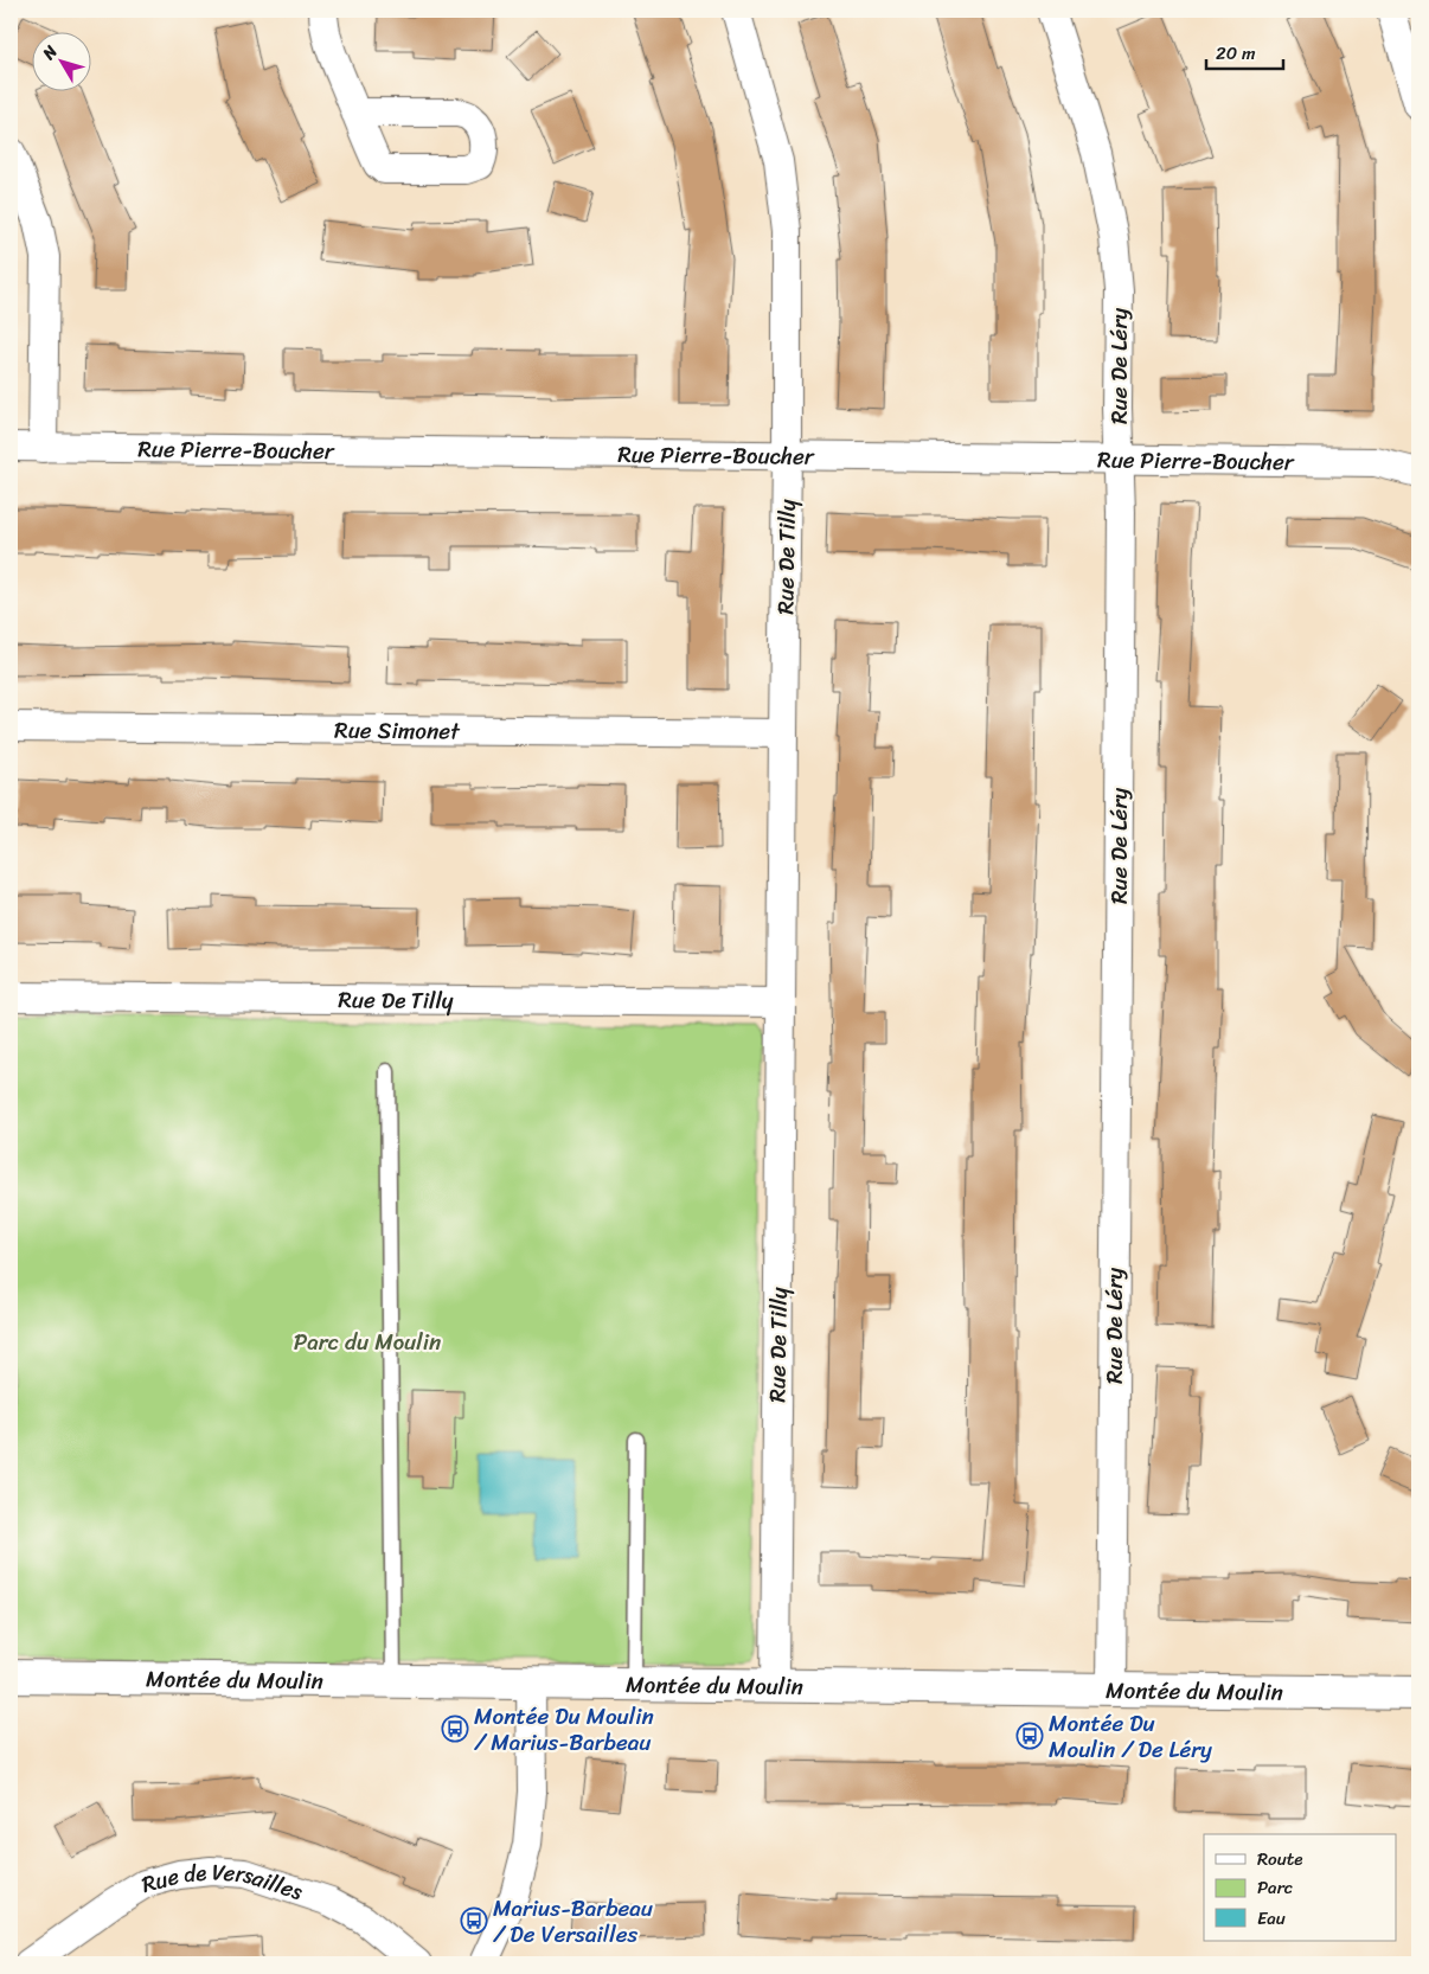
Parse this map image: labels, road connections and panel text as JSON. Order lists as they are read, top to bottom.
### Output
{
  "streets": {
    "street": [
      "Rue De Léry",
      "Rue Pierre-Boucher",
      "Rue De Tilly",
      "Rue Simonet",
      "Montée du Moulin",
      "Rue de Versailles"
    ]
  },
  "crossings": [
    ["Rue De Léry", "Rue Pierre-Boucher"],
    ["Rue De Léry", "Montée du Moulin"],
    ["Rue Pierre-Boucher", "Rue De Tilly"],
    ["Rue De Tilly", "Rue Simonet"],
    ["Rue De Tilly", "Montée du Moulin"]
  ],
  "parks": ["Parc du Moulin"],
  "places": {
    "bus stop": ["Montée Du Moulin / Marius-Barbeau", "Montée Du Moulin / De Léry", "Marius-Barbeau / De Versailles"]
  },
  "legend": ["Route", "Parc", "Eau"],
  "scale_bar": "20 m",
  "north": "top left"
}
